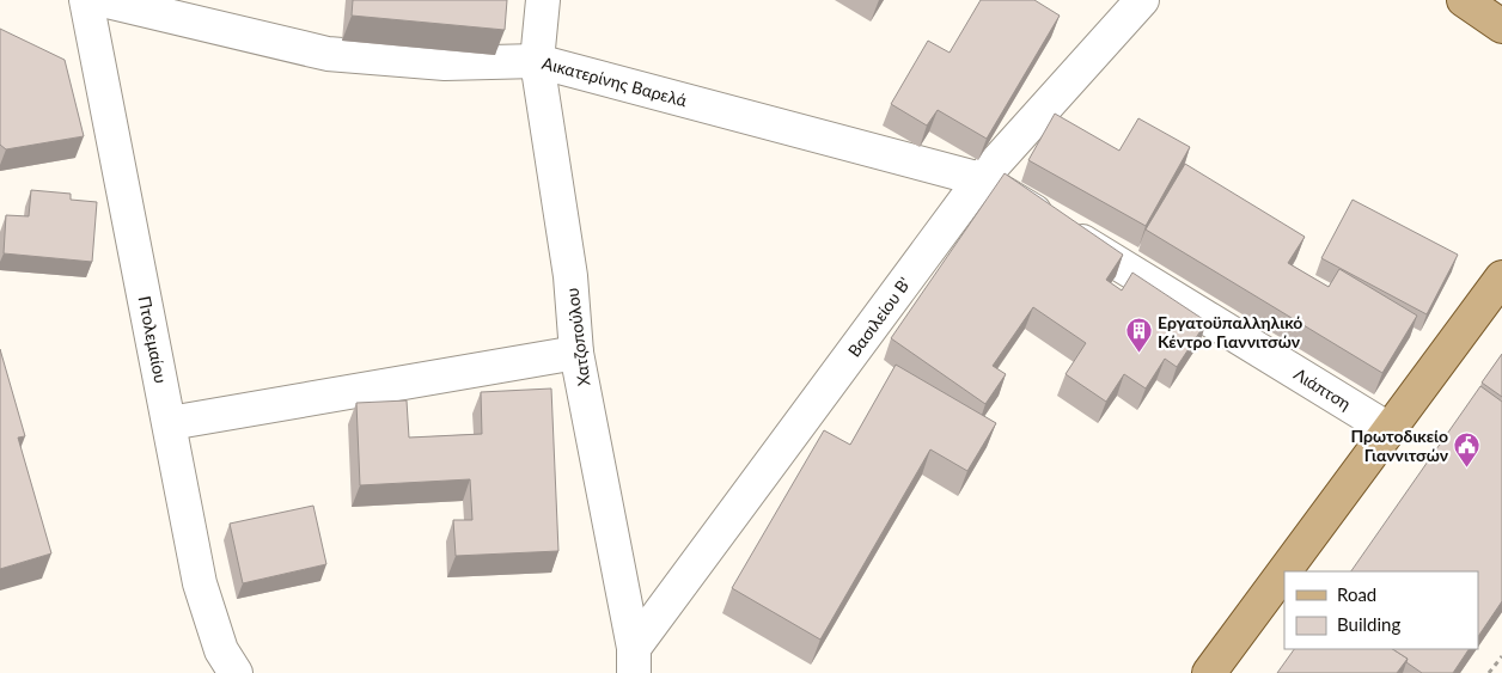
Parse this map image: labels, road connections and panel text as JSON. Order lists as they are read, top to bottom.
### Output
{
  "streets": {
    "street": [
      "Αικατερίνης Βαρελά",
      "Βασιλείου Β'",
      "Χατζοπούλου",
      "Πτολεμαίου",
      "Λιάπτση"
    ]
  },
  "crossings": [
    ["Αικατερίνης Βαρελά", "Βασιλείου Β'"],
    ["Αικατερίνης Βαρελά", "Χατζοπούλου"],
    ["Αικατερίνης Βαρελά", "Λιάπτση"],
    ["Βασιλείου Β'", "Χατζοπούλου"],
    ["Βασιλείου Β'", "Λιάπτση"]
  ],
  "places": {
    "building": ["Εργατοϋπαλληλικό Κέντρο Γιαννιτσών"],
    "public building": ["Πρωτοδικείο Γιαννιτσών"]
  },
  "legend": ["Road", "Building"]
}
